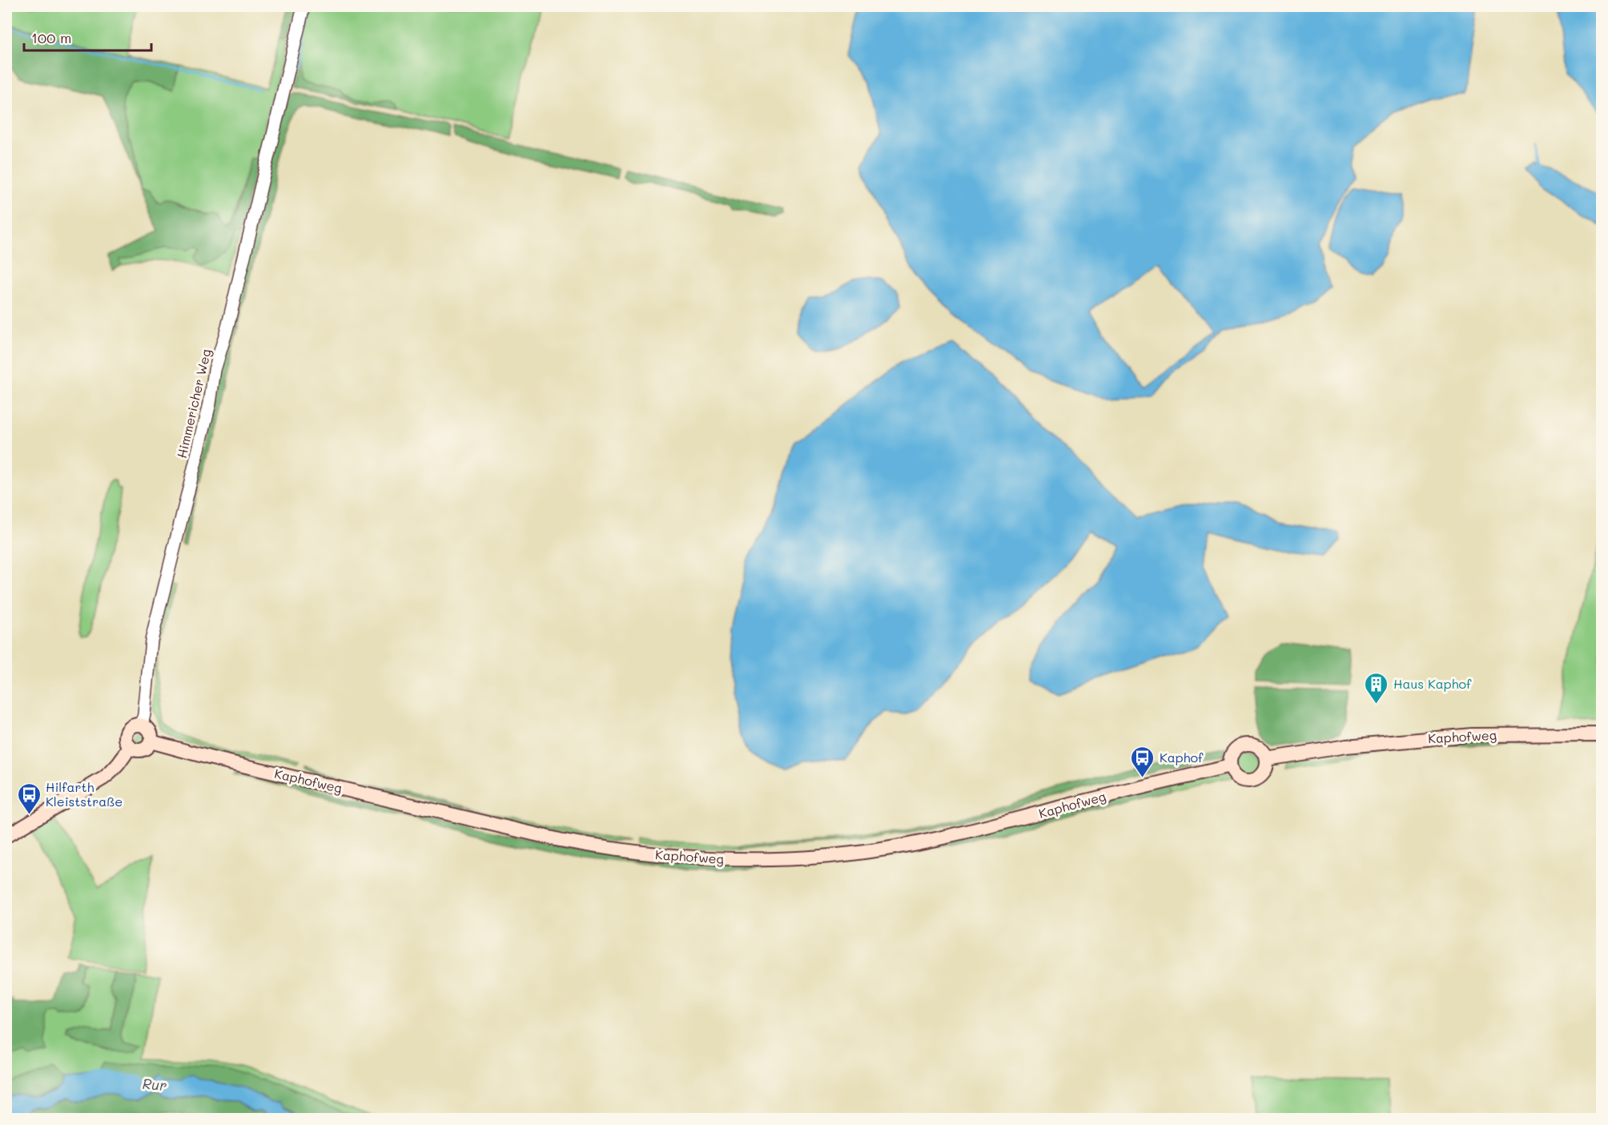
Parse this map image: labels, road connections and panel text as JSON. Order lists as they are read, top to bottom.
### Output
{
  "streets": {
    "main road": ["Kaphofweg"],
    "street": ["Himmericher Weg"]
  },
  "crossings": [
    ["Himmericher Weg", "Kaphofweg"]
  ],
  "water": ["Rur"],
  "places": {
    "building": ["Haus Kaphof"],
    "bus stop": ["Kaphof", "Hilfarth Kleiststraße"]
  },
  "scale_bar": "100 m"
}
